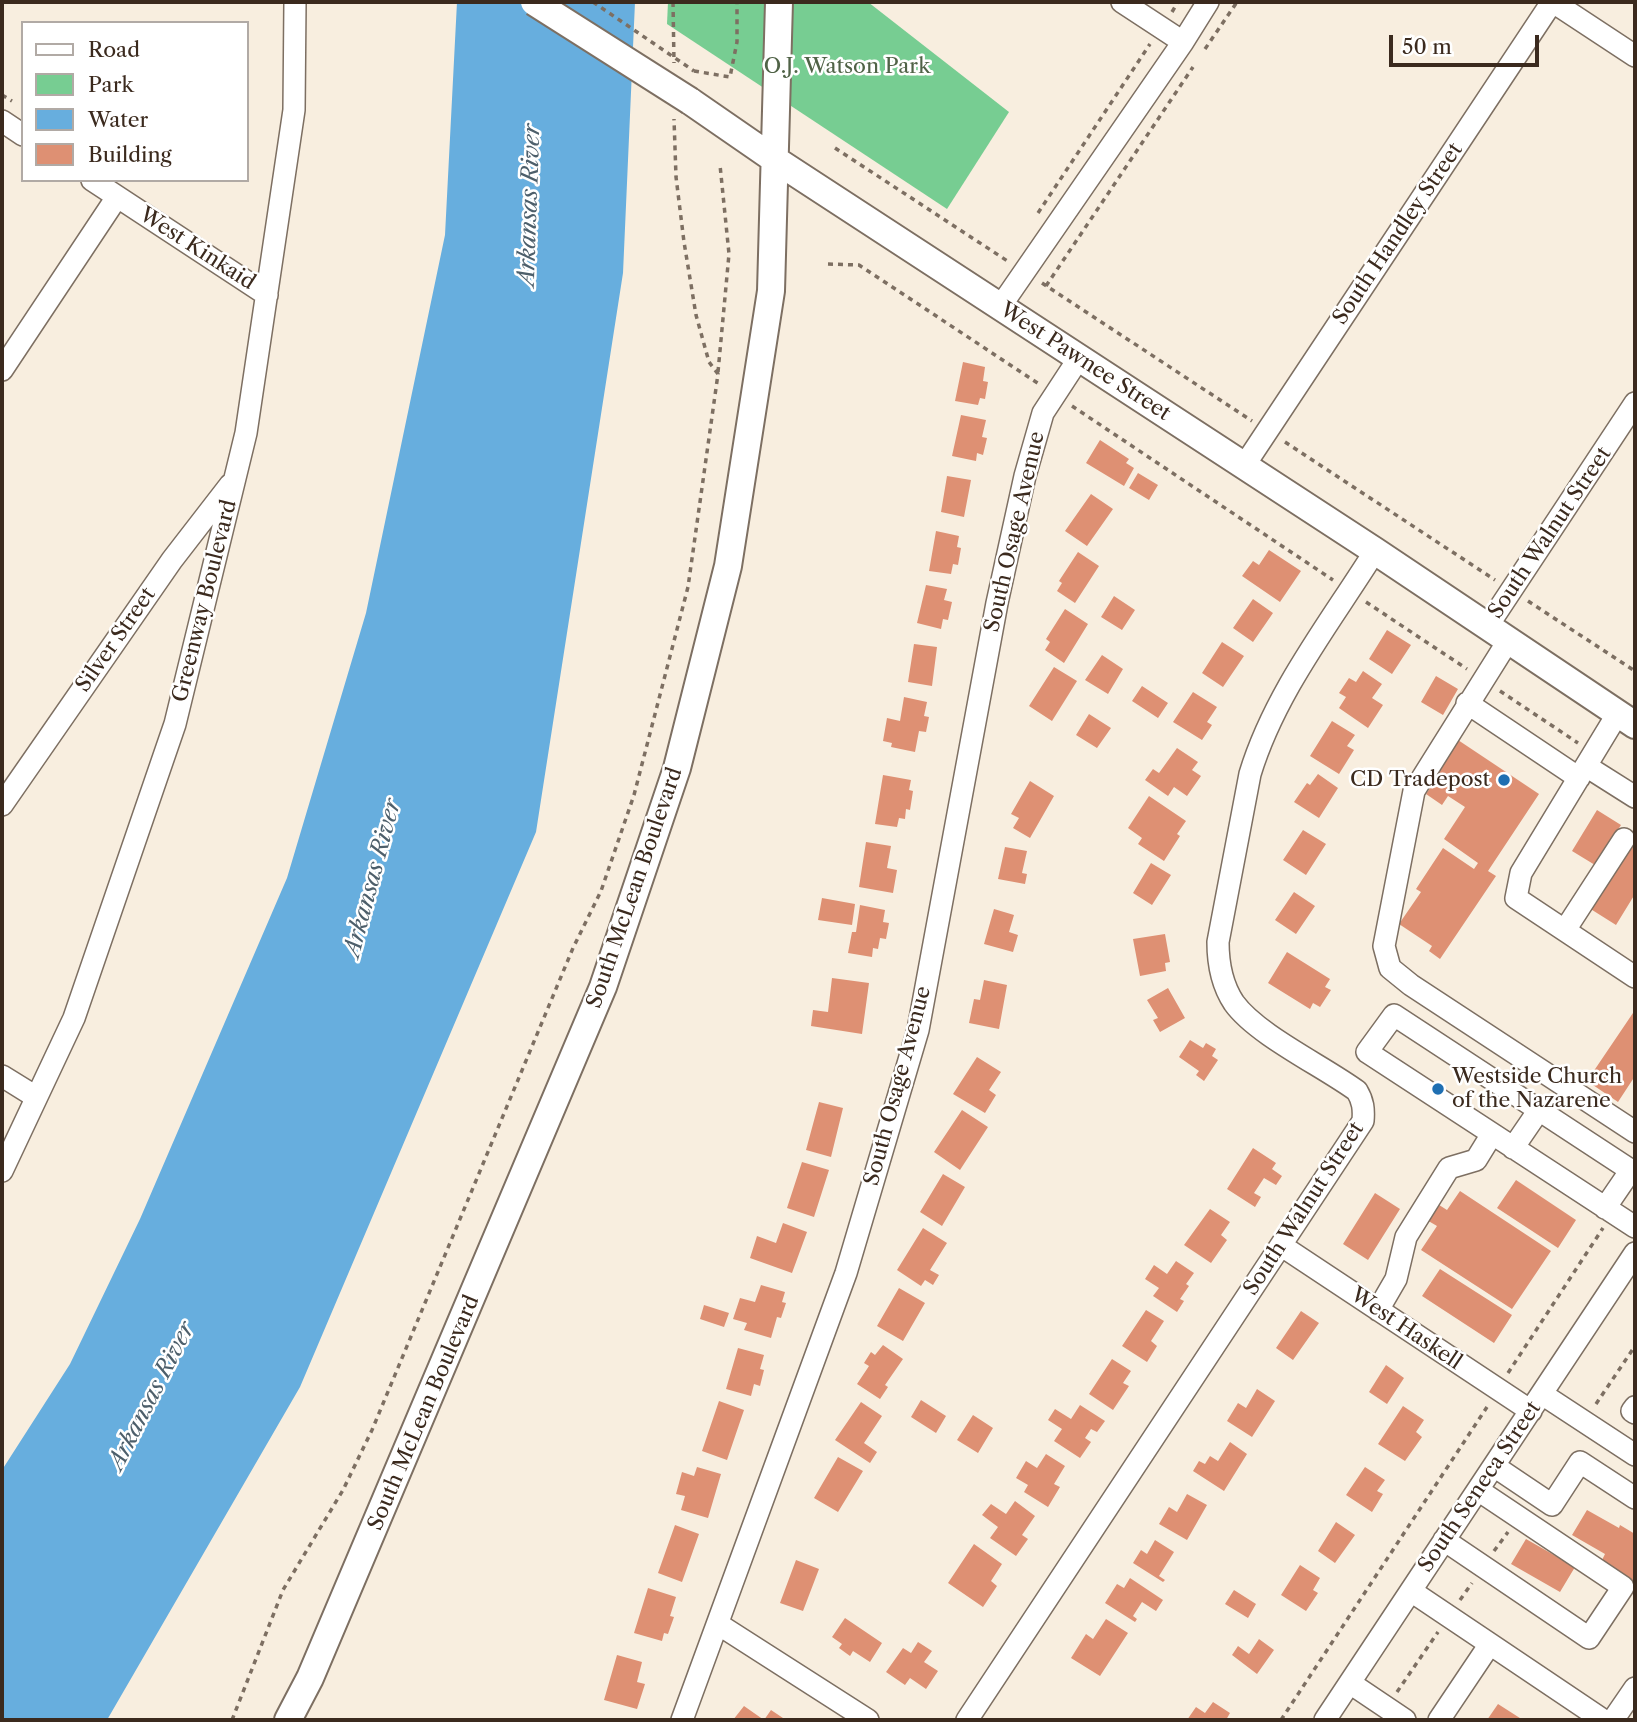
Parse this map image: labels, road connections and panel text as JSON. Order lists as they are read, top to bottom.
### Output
{
  "streets": {
    "main road": ["West Pawnee Street", "South McLean Boulevard"],
    "street": [
      "South Handley Street",
      "West Kinkaid",
      "South Osage Avenue",
      "South Walnut Street",
      "Greenway Boulevard",
      "Silver Street",
      "West Haskell",
      "South Seneca Street"
    ]
  },
  "crossings": [
    ["South Handley Street", "West Pawnee Street"],
    ["West Kinkaid", "Greenway Boulevard"],
    ["West Pawnee Street", "South Osage Avenue"],
    ["West Pawnee Street", "South Walnut Street"],
    ["West Pawnee Street", "South McLean Boulevard"],
    ["South Walnut Street", "West Haskell"],
    ["Greenway Boulevard", "Silver Street"],
    ["West Haskell", "South Seneca Street"]
  ],
  "water": ["Arkansas River"],
  "parks": ["O.J. Watson Park"],
  "places": ["CD Tradepost", "Westside Church of the Nazarene"],
  "legend": [
    "Road",
    "Park",
    "Water",
    "Building"
  ],
  "scale_bar": "50 m"
}
